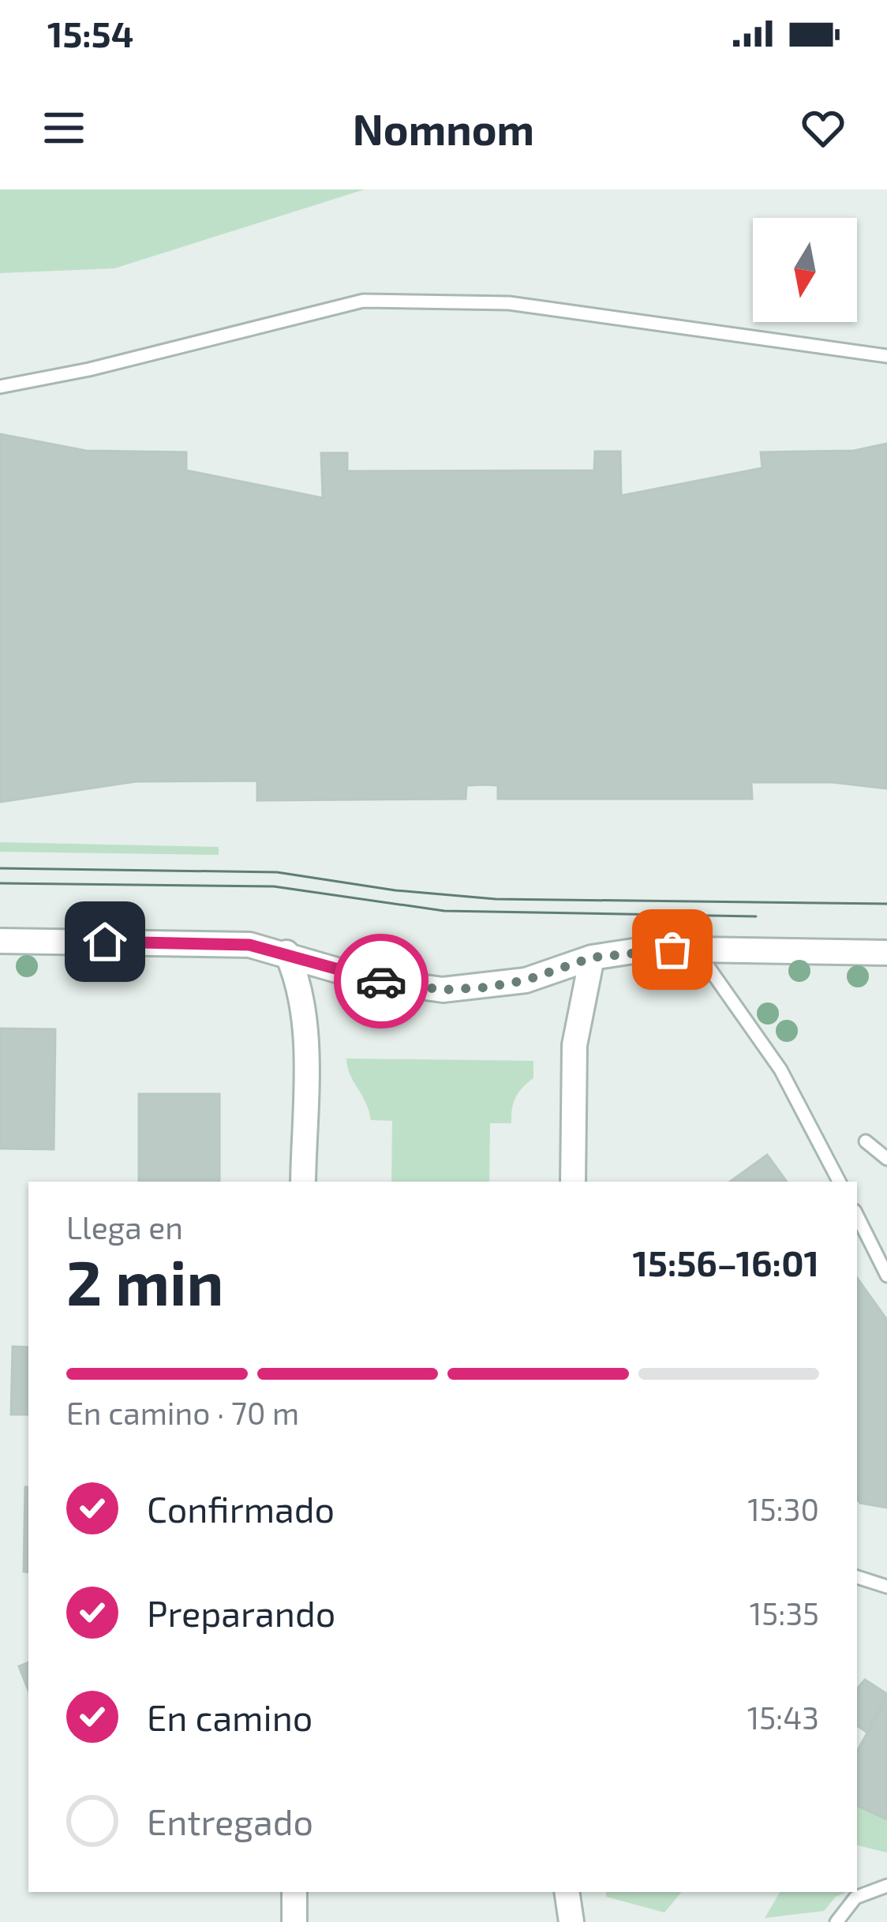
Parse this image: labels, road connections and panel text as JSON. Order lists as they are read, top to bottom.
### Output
{
  "north": "bottom",
  "page": {
    "status": "15:54",
    "header": "Nomnom",
    "heading": ["2 min", "Llega en", "15:56–16:01"],
    "bar": "En camino · 70 m",
    "list": [
      ["Confirmado", "15:30"],
      ["Preparando", "15:35"],
      ["En camino", "15:43"],
      "Entregado"
    ]
  }
}
